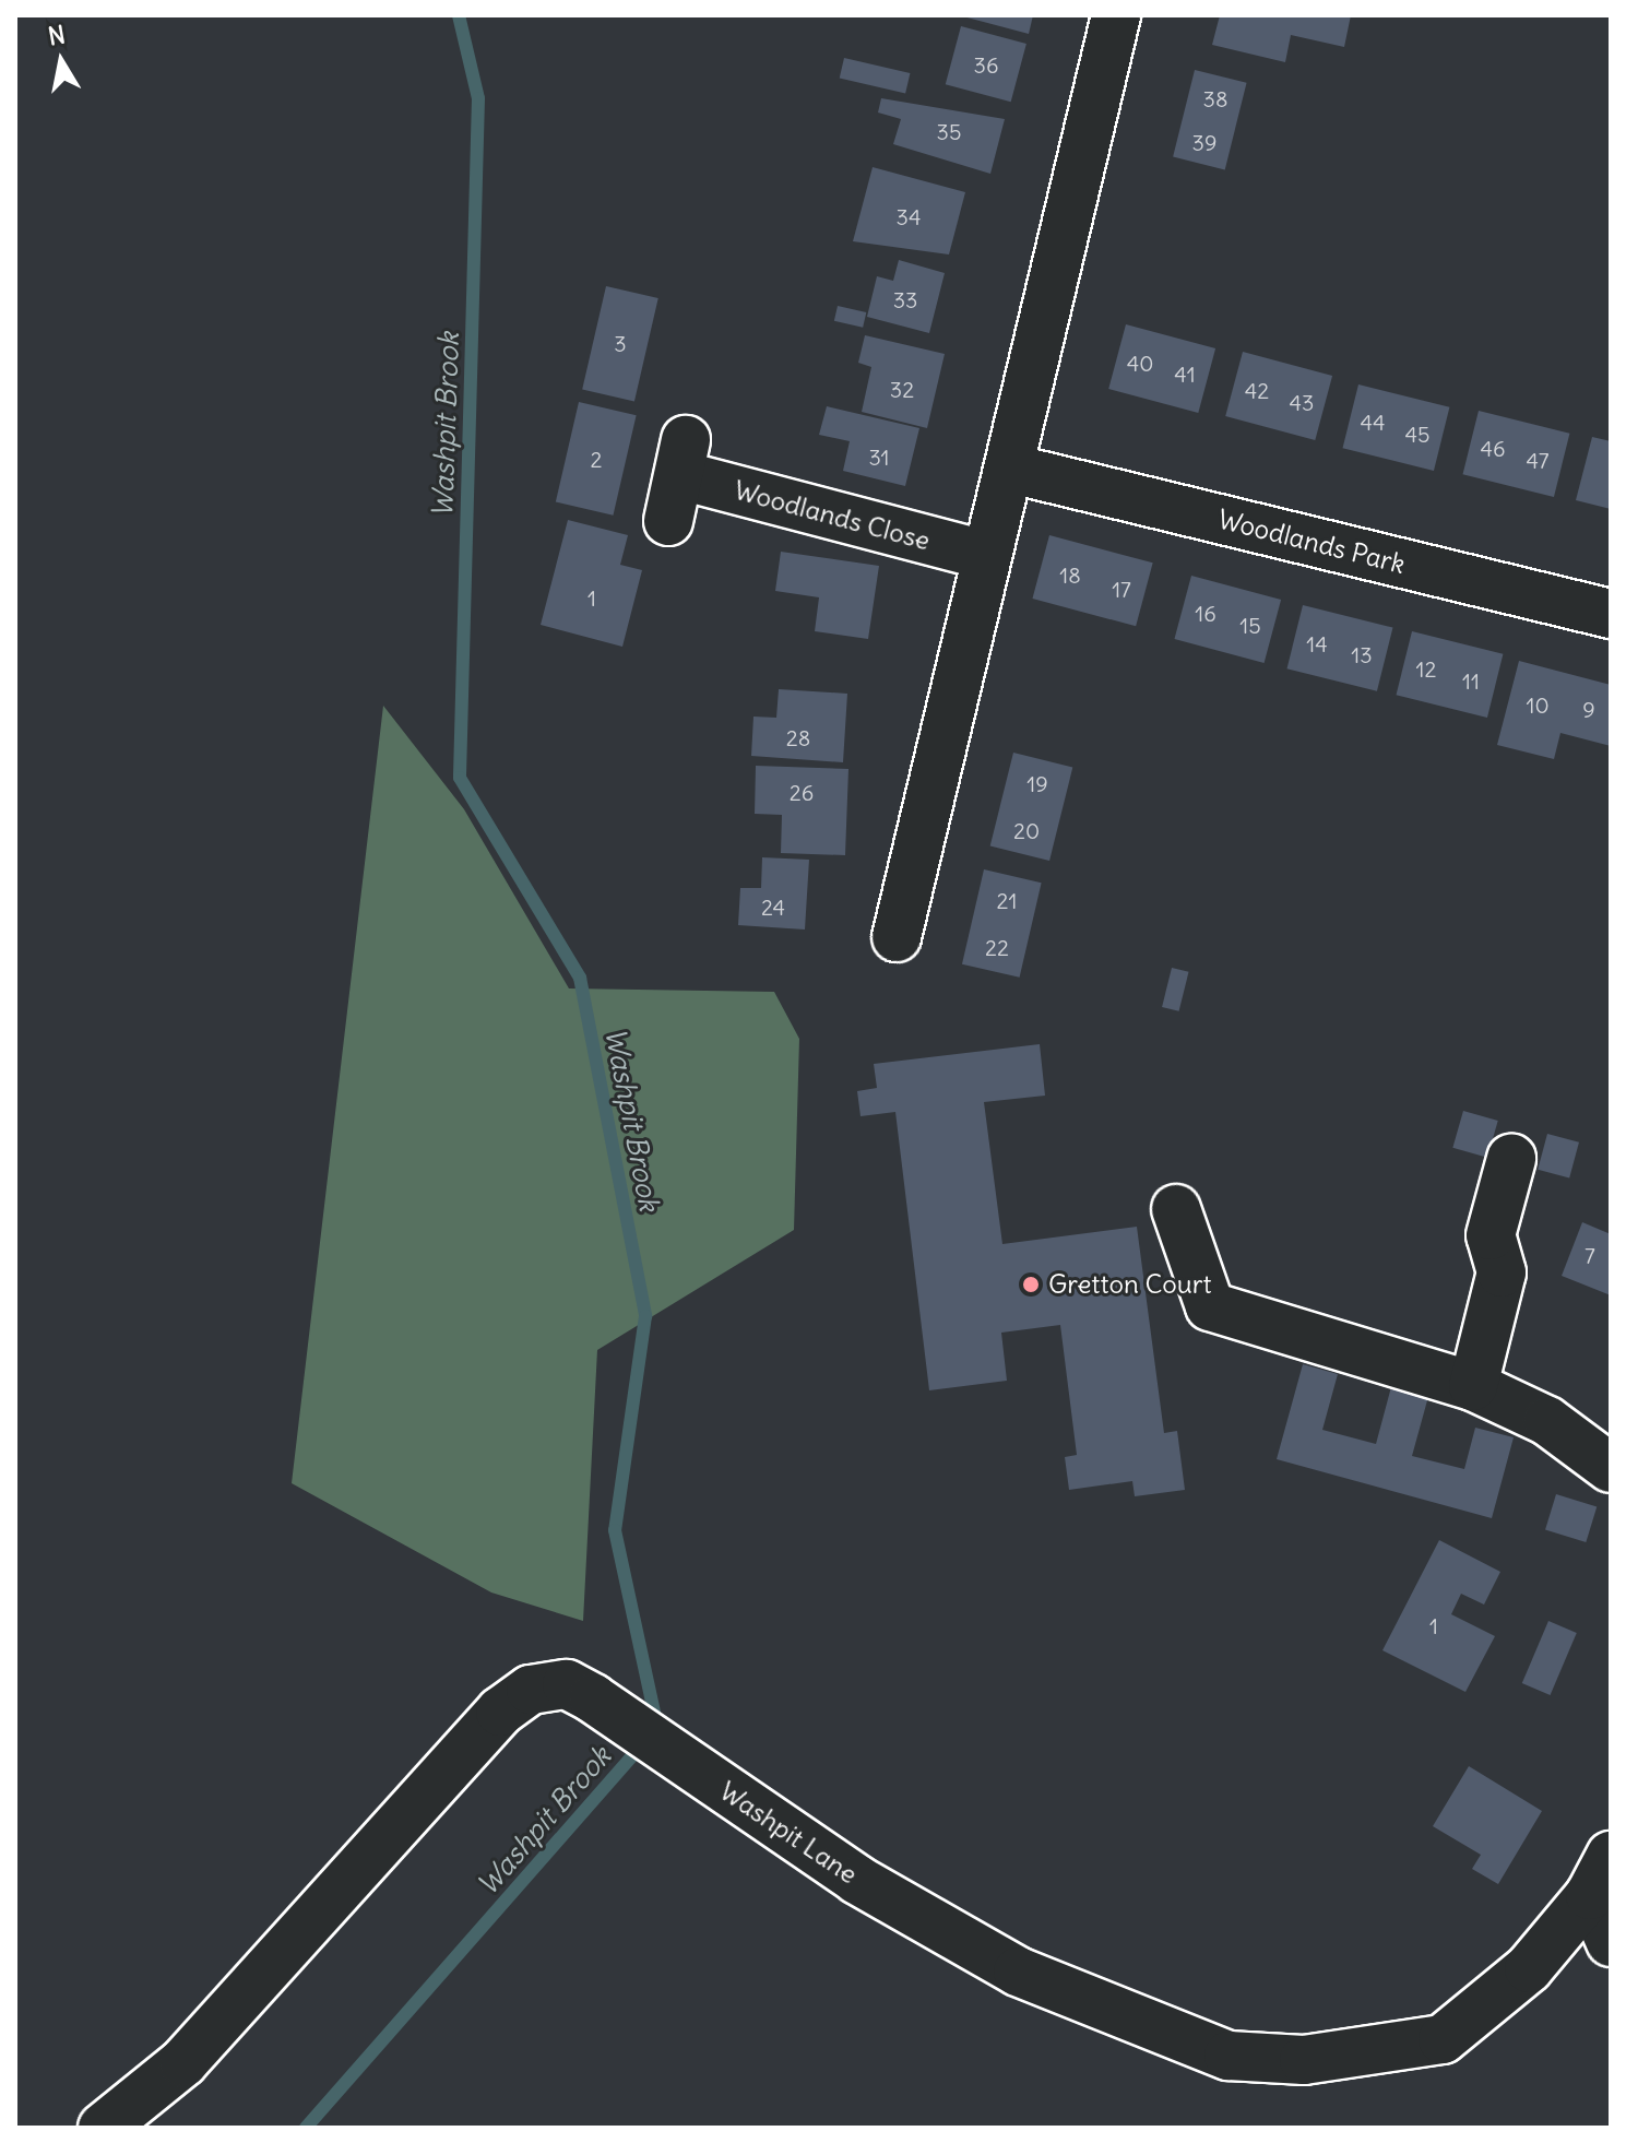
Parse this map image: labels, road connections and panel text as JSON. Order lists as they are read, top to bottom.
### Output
{
  "streets": {
    "street": ["Woodlands Close", "Woodlands Park", "Washpit Lane"]
  },
  "water": ["Washpit Brook"],
  "places": ["Gretton Court"],
  "house_numbers": [
    "36",
    "38",
    "35",
    "39",
    "34",
    "33",
    "3",
    "40",
    "41",
    "32",
    "42",
    "43",
    "44",
    "45",
    "46",
    "31",
    "2",
    "47",
    "18",
    "17",
    "1",
    "16",
    "15",
    "14",
    "13",
    "12",
    "11",
    "10",
    "9",
    "28",
    "19",
    "26",
    "20",
    "21",
    "24",
    "22",
    "7",
    "1"
  ],
  "north": "top"
}
